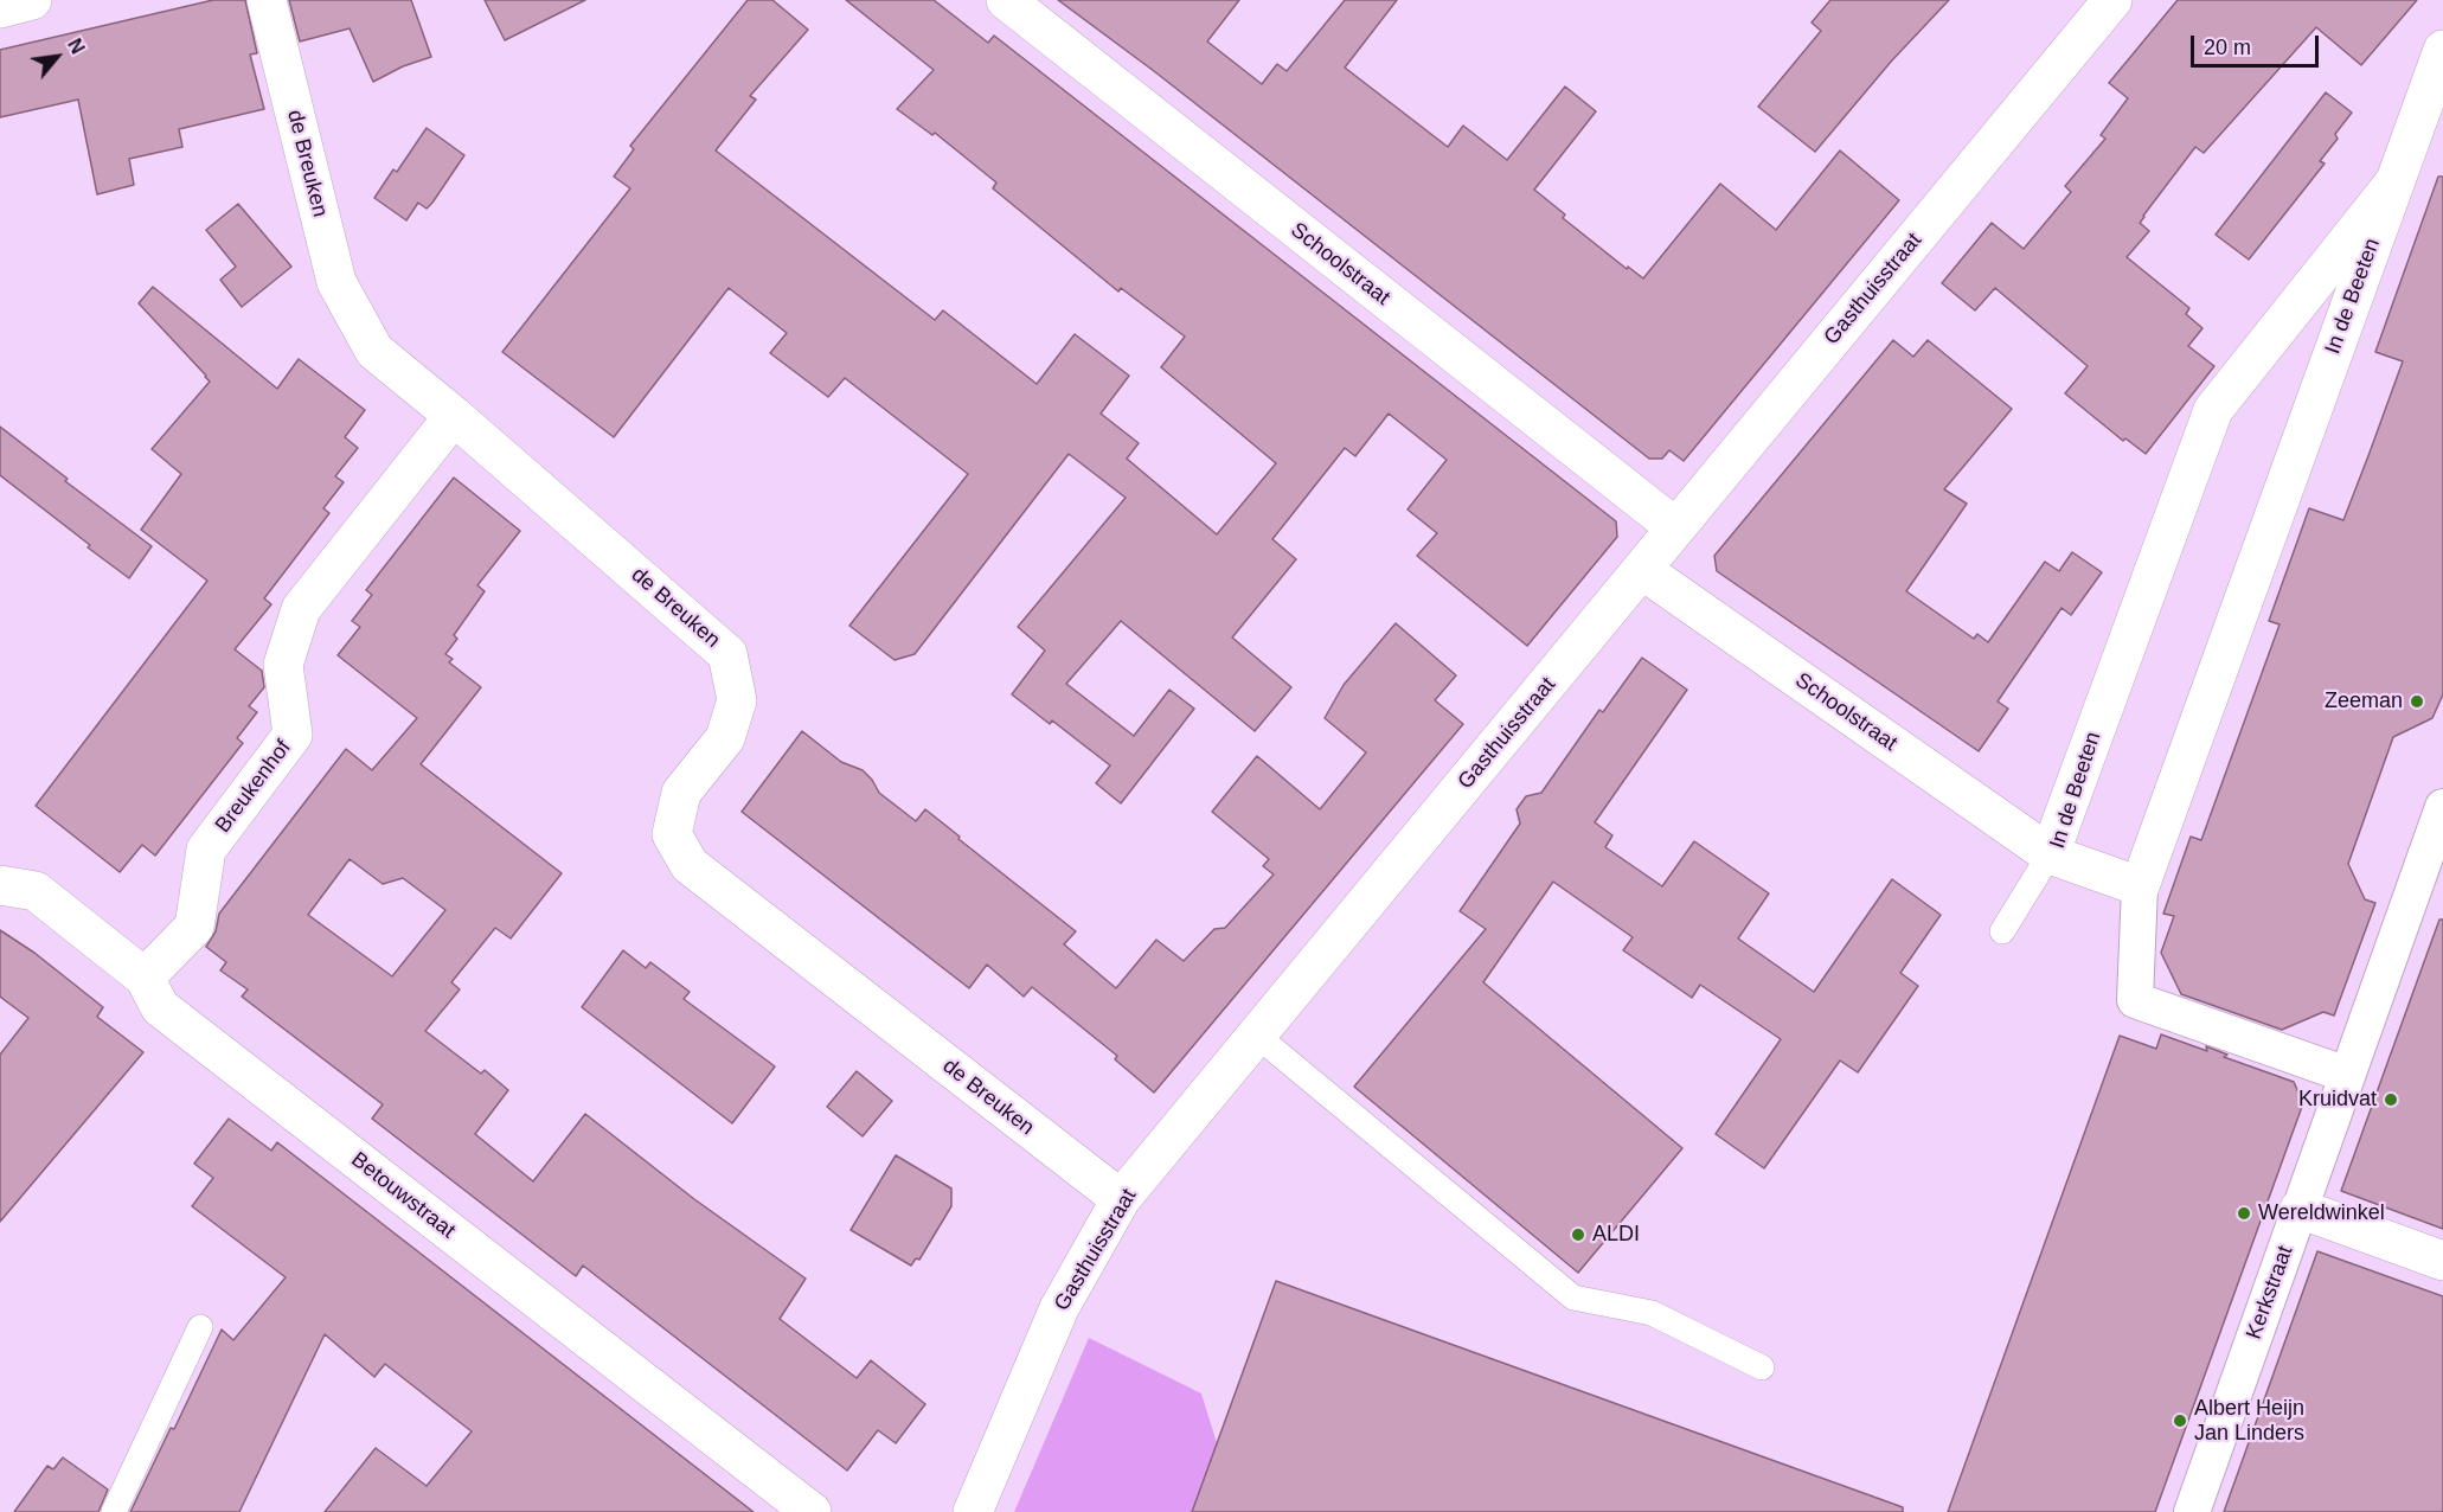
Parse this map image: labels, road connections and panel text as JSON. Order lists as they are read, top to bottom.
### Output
{
  "streets": {
    "street": [
      "de Breuken",
      "Schoolstraat",
      "Gasthuisstraat",
      "In de Beeten",
      "Breukenhof",
      "Betouwstraat",
      "Kerkstraat"
    ]
  },
  "crossings": [
    ["de Breuken", "Gasthuisstraat"],
    ["de Breuken", "Breukenhof"],
    ["Schoolstraat", "Gasthuisstraat"],
    ["Schoolstraat", "In de Beeten"],
    ["Breukenhof", "Betouwstraat"]
  ],
  "places": [
    "Zeeman",
    "Kruidvat",
    "Wereldwinkel",
    "ALDI",
    "Albert Heijn Jan Linders"
  ],
  "scale_bar": "20 m",
  "north": "top right"
}
